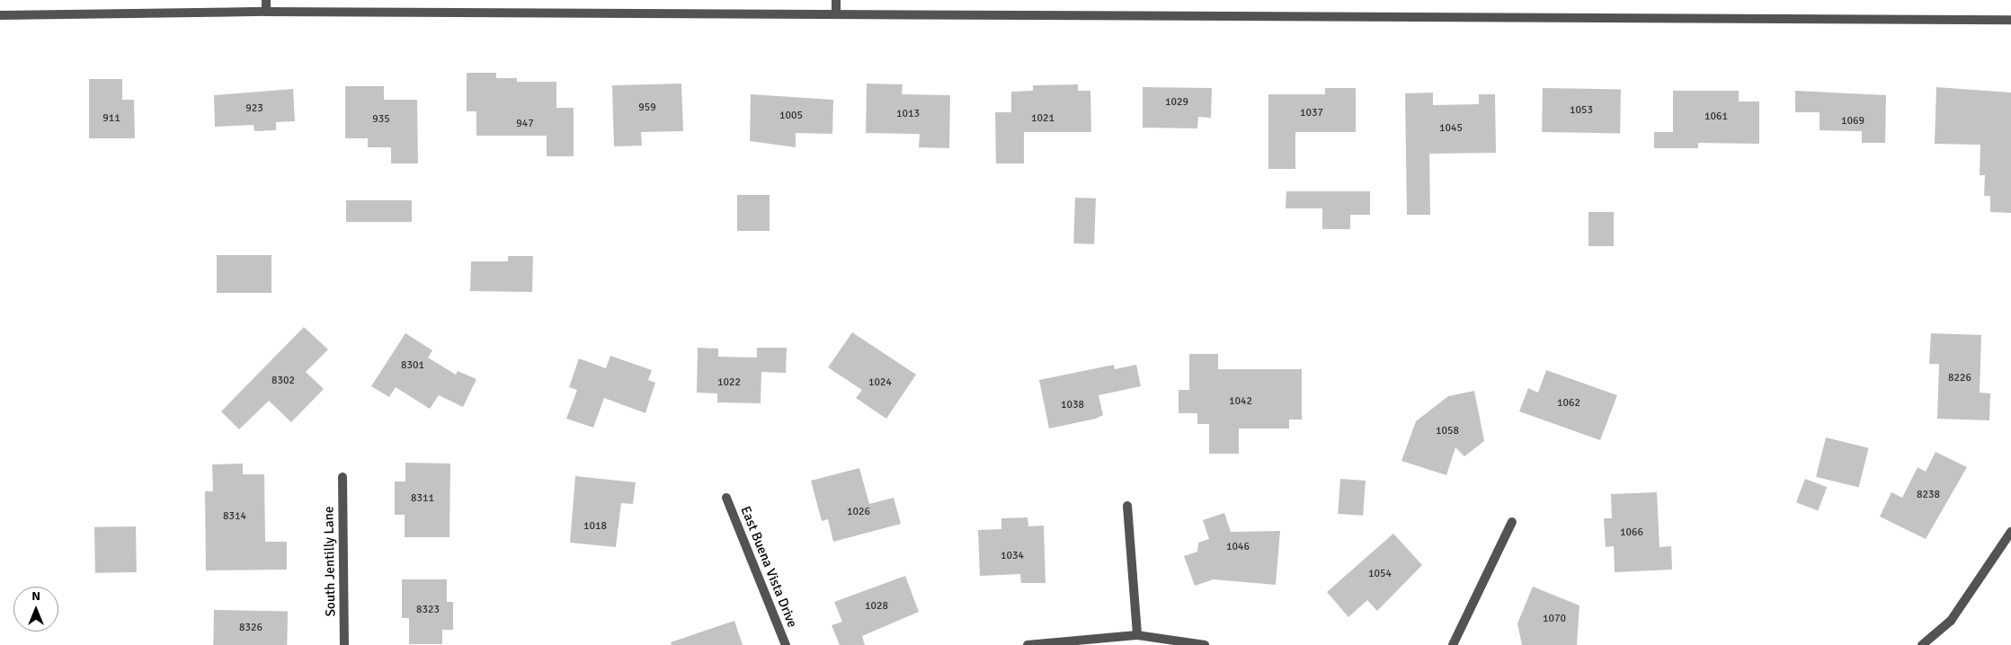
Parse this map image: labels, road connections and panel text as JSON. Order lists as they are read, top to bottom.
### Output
{
  "streets": {
    "street": ["South Jentilly Lane", "East Buena Vista Drive"]
  },
  "house_numbers": [
    "1029",
    "959",
    "923",
    "1053",
    "1037",
    "1013",
    "1005",
    "1061",
    "911",
    "1021",
    "935",
    "1069",
    "947",
    "1045",
    "8301",
    "8226",
    "8302",
    "1022",
    "1024",
    "1042",
    "1062",
    "1038",
    "1058",
    "8238",
    "8311",
    "1026",
    "8314",
    "1018",
    "1066",
    "1046",
    "1034",
    "1054",
    "1028",
    "8323",
    "1070",
    "8326"
  ],
  "north": "top"
}
